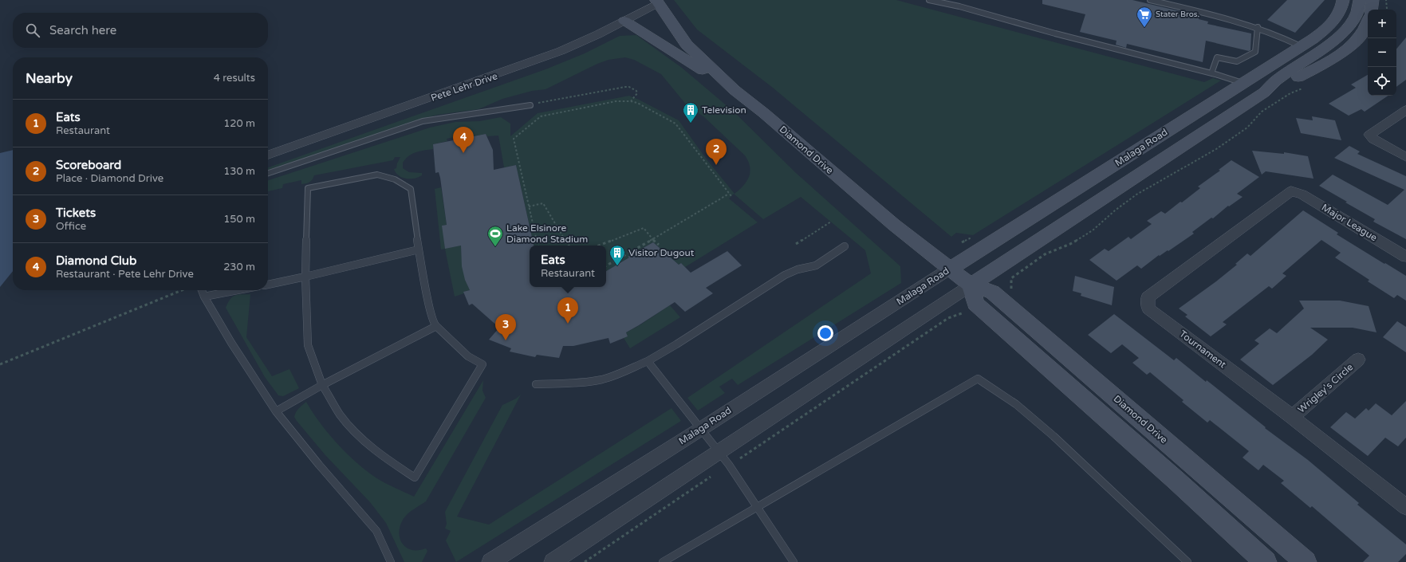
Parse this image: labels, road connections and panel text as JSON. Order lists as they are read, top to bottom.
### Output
{
  "streets": {
    "street": [
      "Pete Lehr Drive",
      "Malaga Road",
      "Diamond Drive",
      "Major League",
      "Tournament",
      "Wrigley's Circle"
    ]
  },
  "crossings": [
    ["Pete Lehr Drive", "Diamond Drive"],
    ["Malaga Road", "Diamond Drive"],
    ["Major League", "Tournament"],
    ["Tournament", "Wrigley's Circle"]
  ],
  "places": {
    "supermarket": ["Stater Bros."],
    "building": ["Television", "Visitor Dugout"],
    "sports": ["Lake Elsinore Diamond Stadium"]
  },
  "page": {
    "map_buttons": ["+", "−"],
    "search": "Search here",
    "heading": ["Nearby", "4 results"],
    "list": [
      {
        "mark": "1",
        "name": "Eats",
        "note": "Restaurant",
        "value": "120 m"
      },
      {
        "mark": "2",
        "name": "Scoreboard",
        "note": "Place · Diamond Drive",
        "value": "130 m"
      },
      {
        "mark": "3",
        "name": "Tickets",
        "note": "Office",
        "value": "150 m"
      },
      {
        "mark": "4",
        "name": "Diamond Club",
        "note": "Restaurant · Pete Lehr Drive",
        "value": "230 m"
      }
    ],
    "pins": [
      "4",
      "2",
      "1",
      "3"
    ],
    "popup": ["Eats", "Restaurant"]
  }
}
